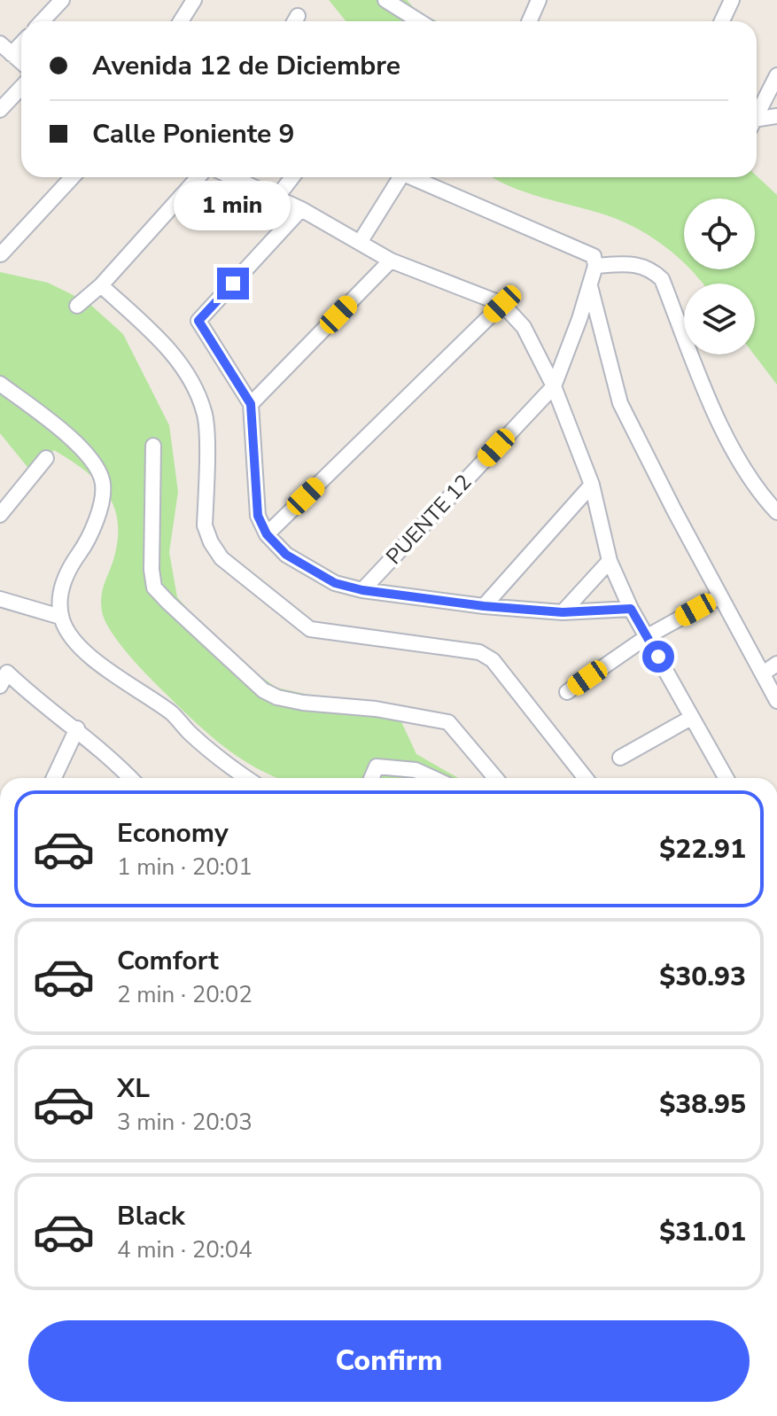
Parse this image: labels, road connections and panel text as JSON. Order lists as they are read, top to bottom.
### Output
{
  "streets": {
    "street": ["PUENTE 12"]
  },
  "page": {
    "banner": ["Avenida 12 de Diciembre", "Calle Poniente 9"],
    "bubble": "1 min",
    "list": [
      {
        "name": "Economy",
        "note": "1 min · 20:01",
        "value": "$22.91"
      },
      {
        "name": "Comfort",
        "note": "2 min · 20:02",
        "value": "$30.93"
      },
      {
        "name": "XL",
        "note": "3 min · 20:03",
        "value": "$38.95"
      },
      {
        "name": "Black",
        "note": "4 min · 20:04",
        "value": "$31.01"
      }
    ],
    "buttons": "Confirm"
  }
}
